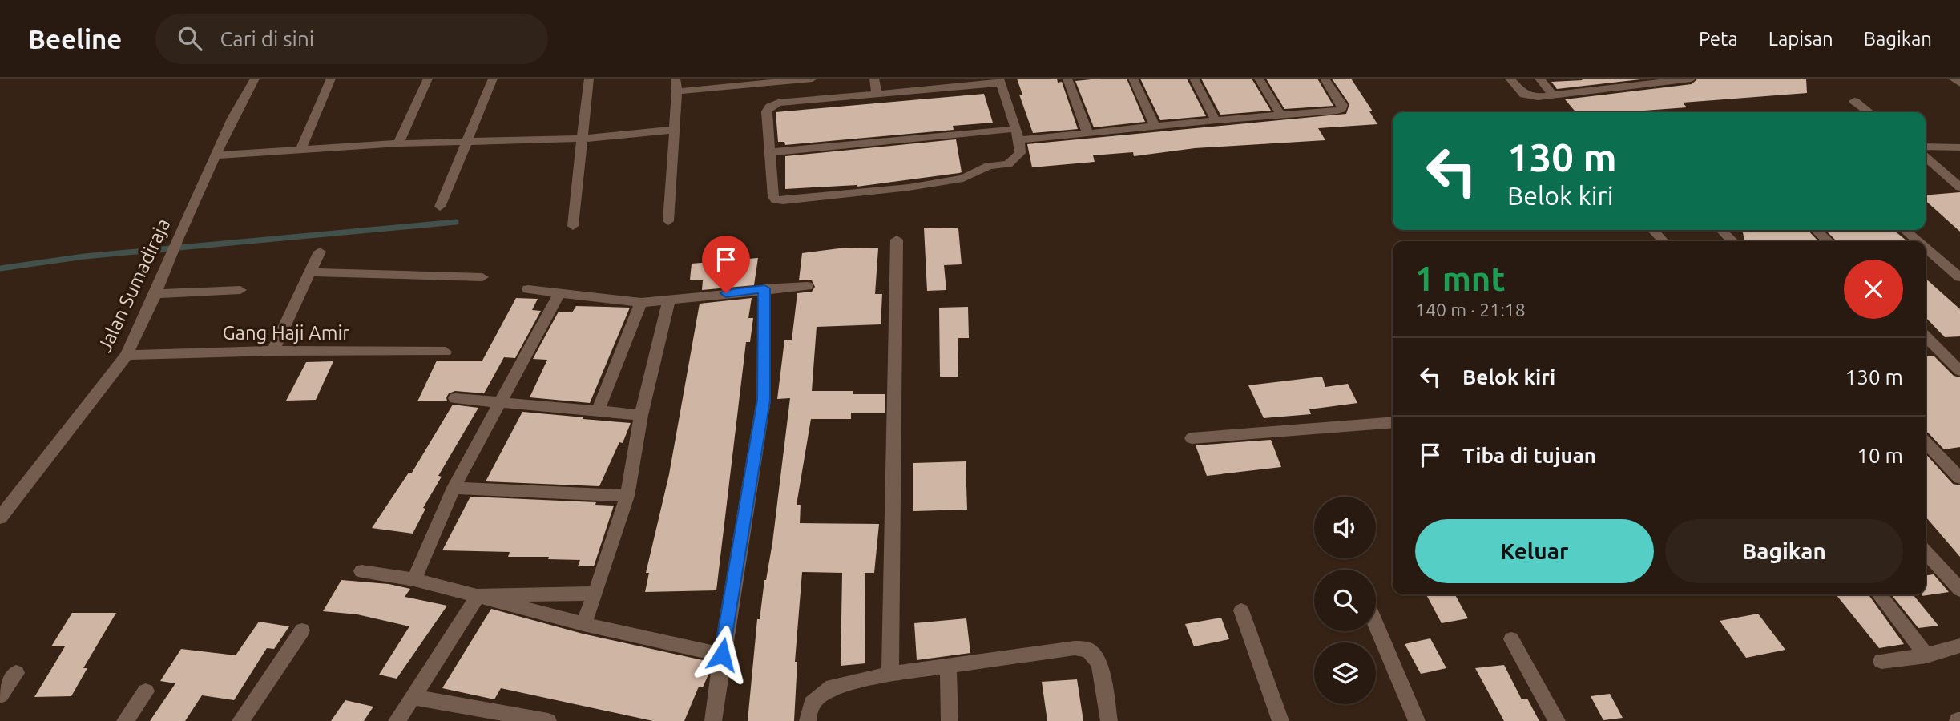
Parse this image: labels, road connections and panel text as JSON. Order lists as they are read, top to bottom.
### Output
{
  "streets": {
    "street": ["Jalan Sumadiraja", "Gang Haji Amir"]
  },
  "crossings": [
    ["Jalan Sumadiraja", "Gang Haji Amir"]
  ],
  "page": {
    "header": "Beeline",
    "search": "Cari di sini",
    "nav": ["Peta", "Lapisan", "Bagikan"],
    "turn": ["130 m", "Belok kiri"],
    "heading": ["1 mnt", "140 m · 21:18"],
    "list": [
      {
        "name": "Belok kiri",
        "value": "130 m"
      },
      {
        "name": "Tiba di tujuan",
        "value": "10 m"
      }
    ],
    "buttons": ["Keluar", "Bagikan"]
  }
}
